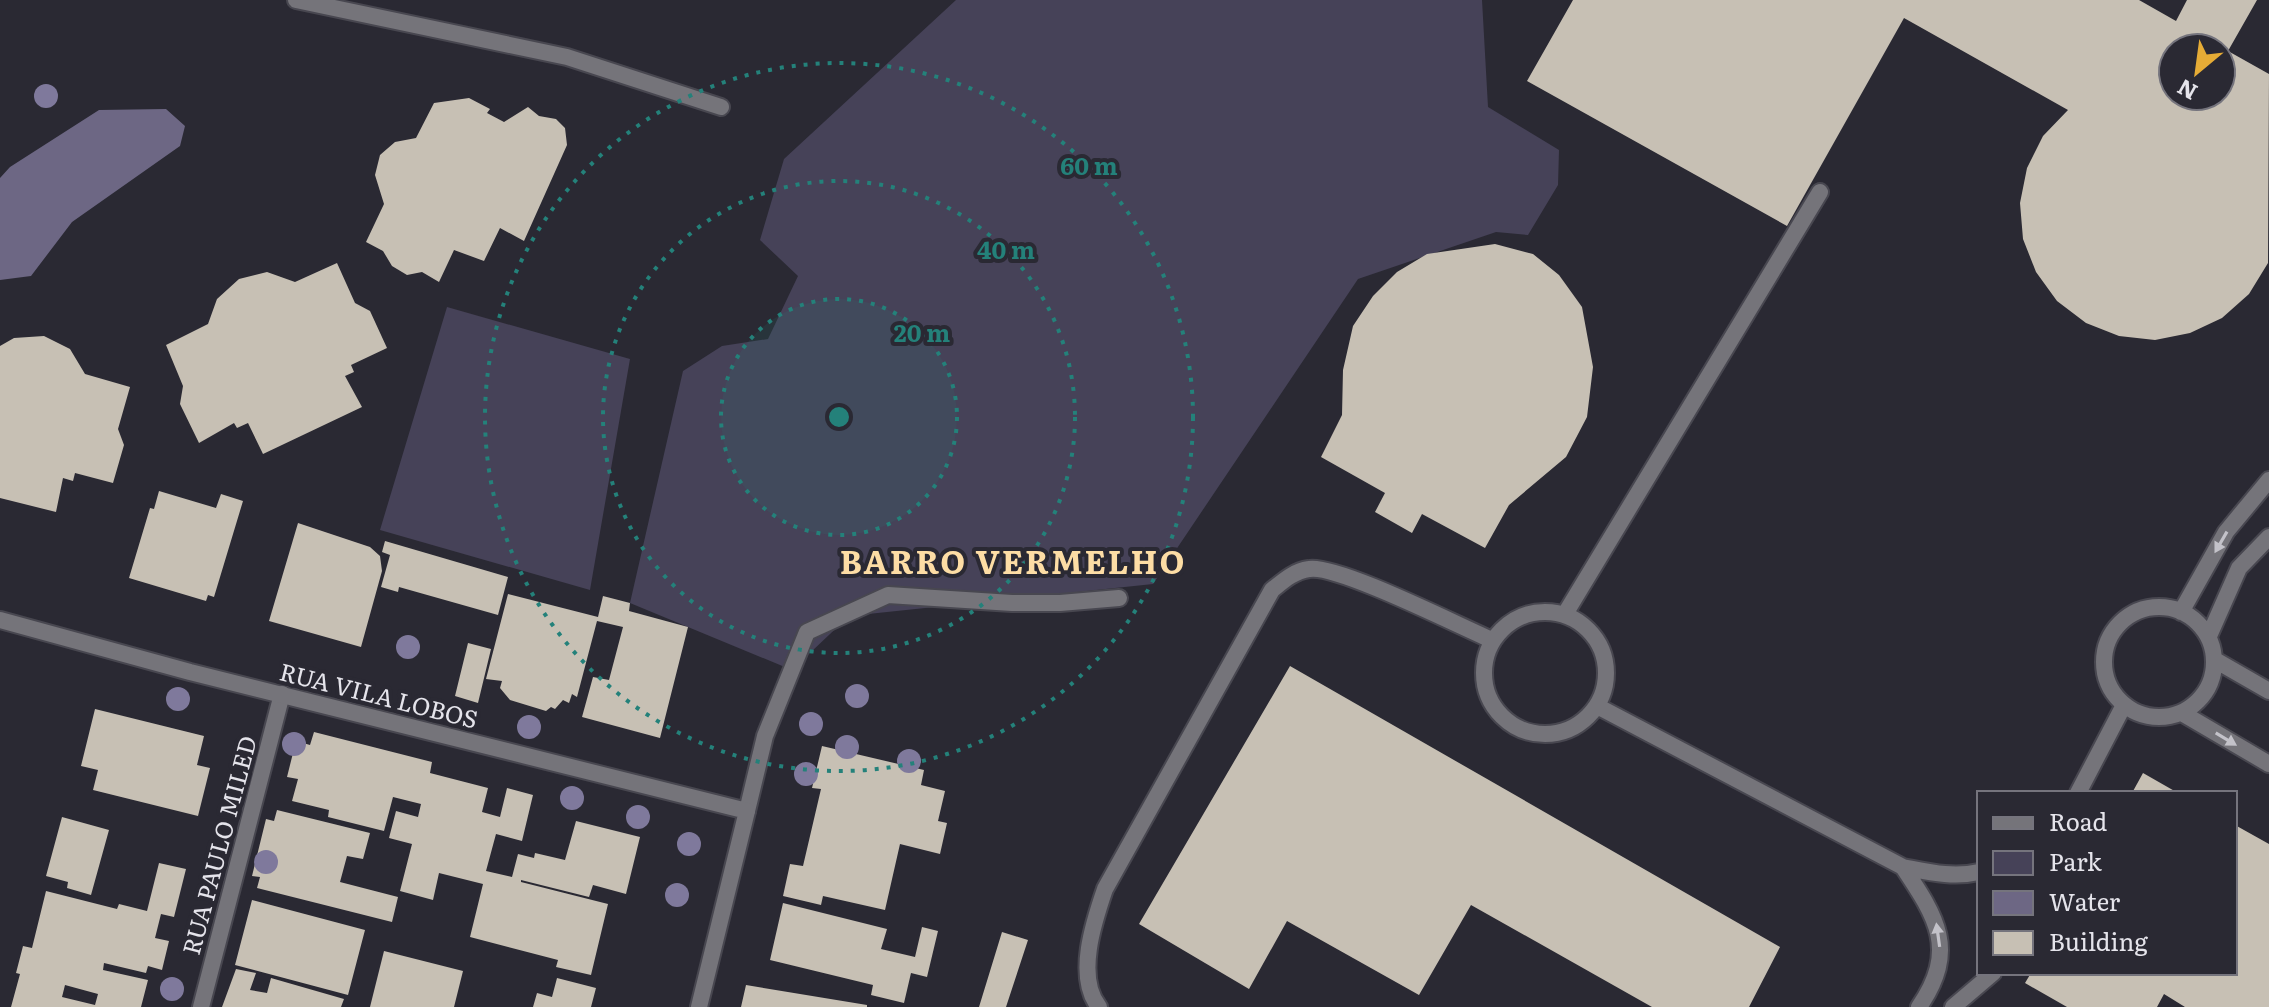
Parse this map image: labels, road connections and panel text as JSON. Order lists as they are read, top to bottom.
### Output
{
  "streets": {
    "street": ["RUA VILA LOBOS", "RUA PAULO MILED"]
  },
  "crossings": [
    ["RUA VILA LOBOS", "RUA PAULO MILED"]
  ],
  "districts": ["BARRO VERMELHO"],
  "legend": [
    "Road",
    "Park",
    "Water",
    "Building"
  ],
  "north": "bottom left",
  "rings": ["60 m", "40 m", "20 m"]
}
